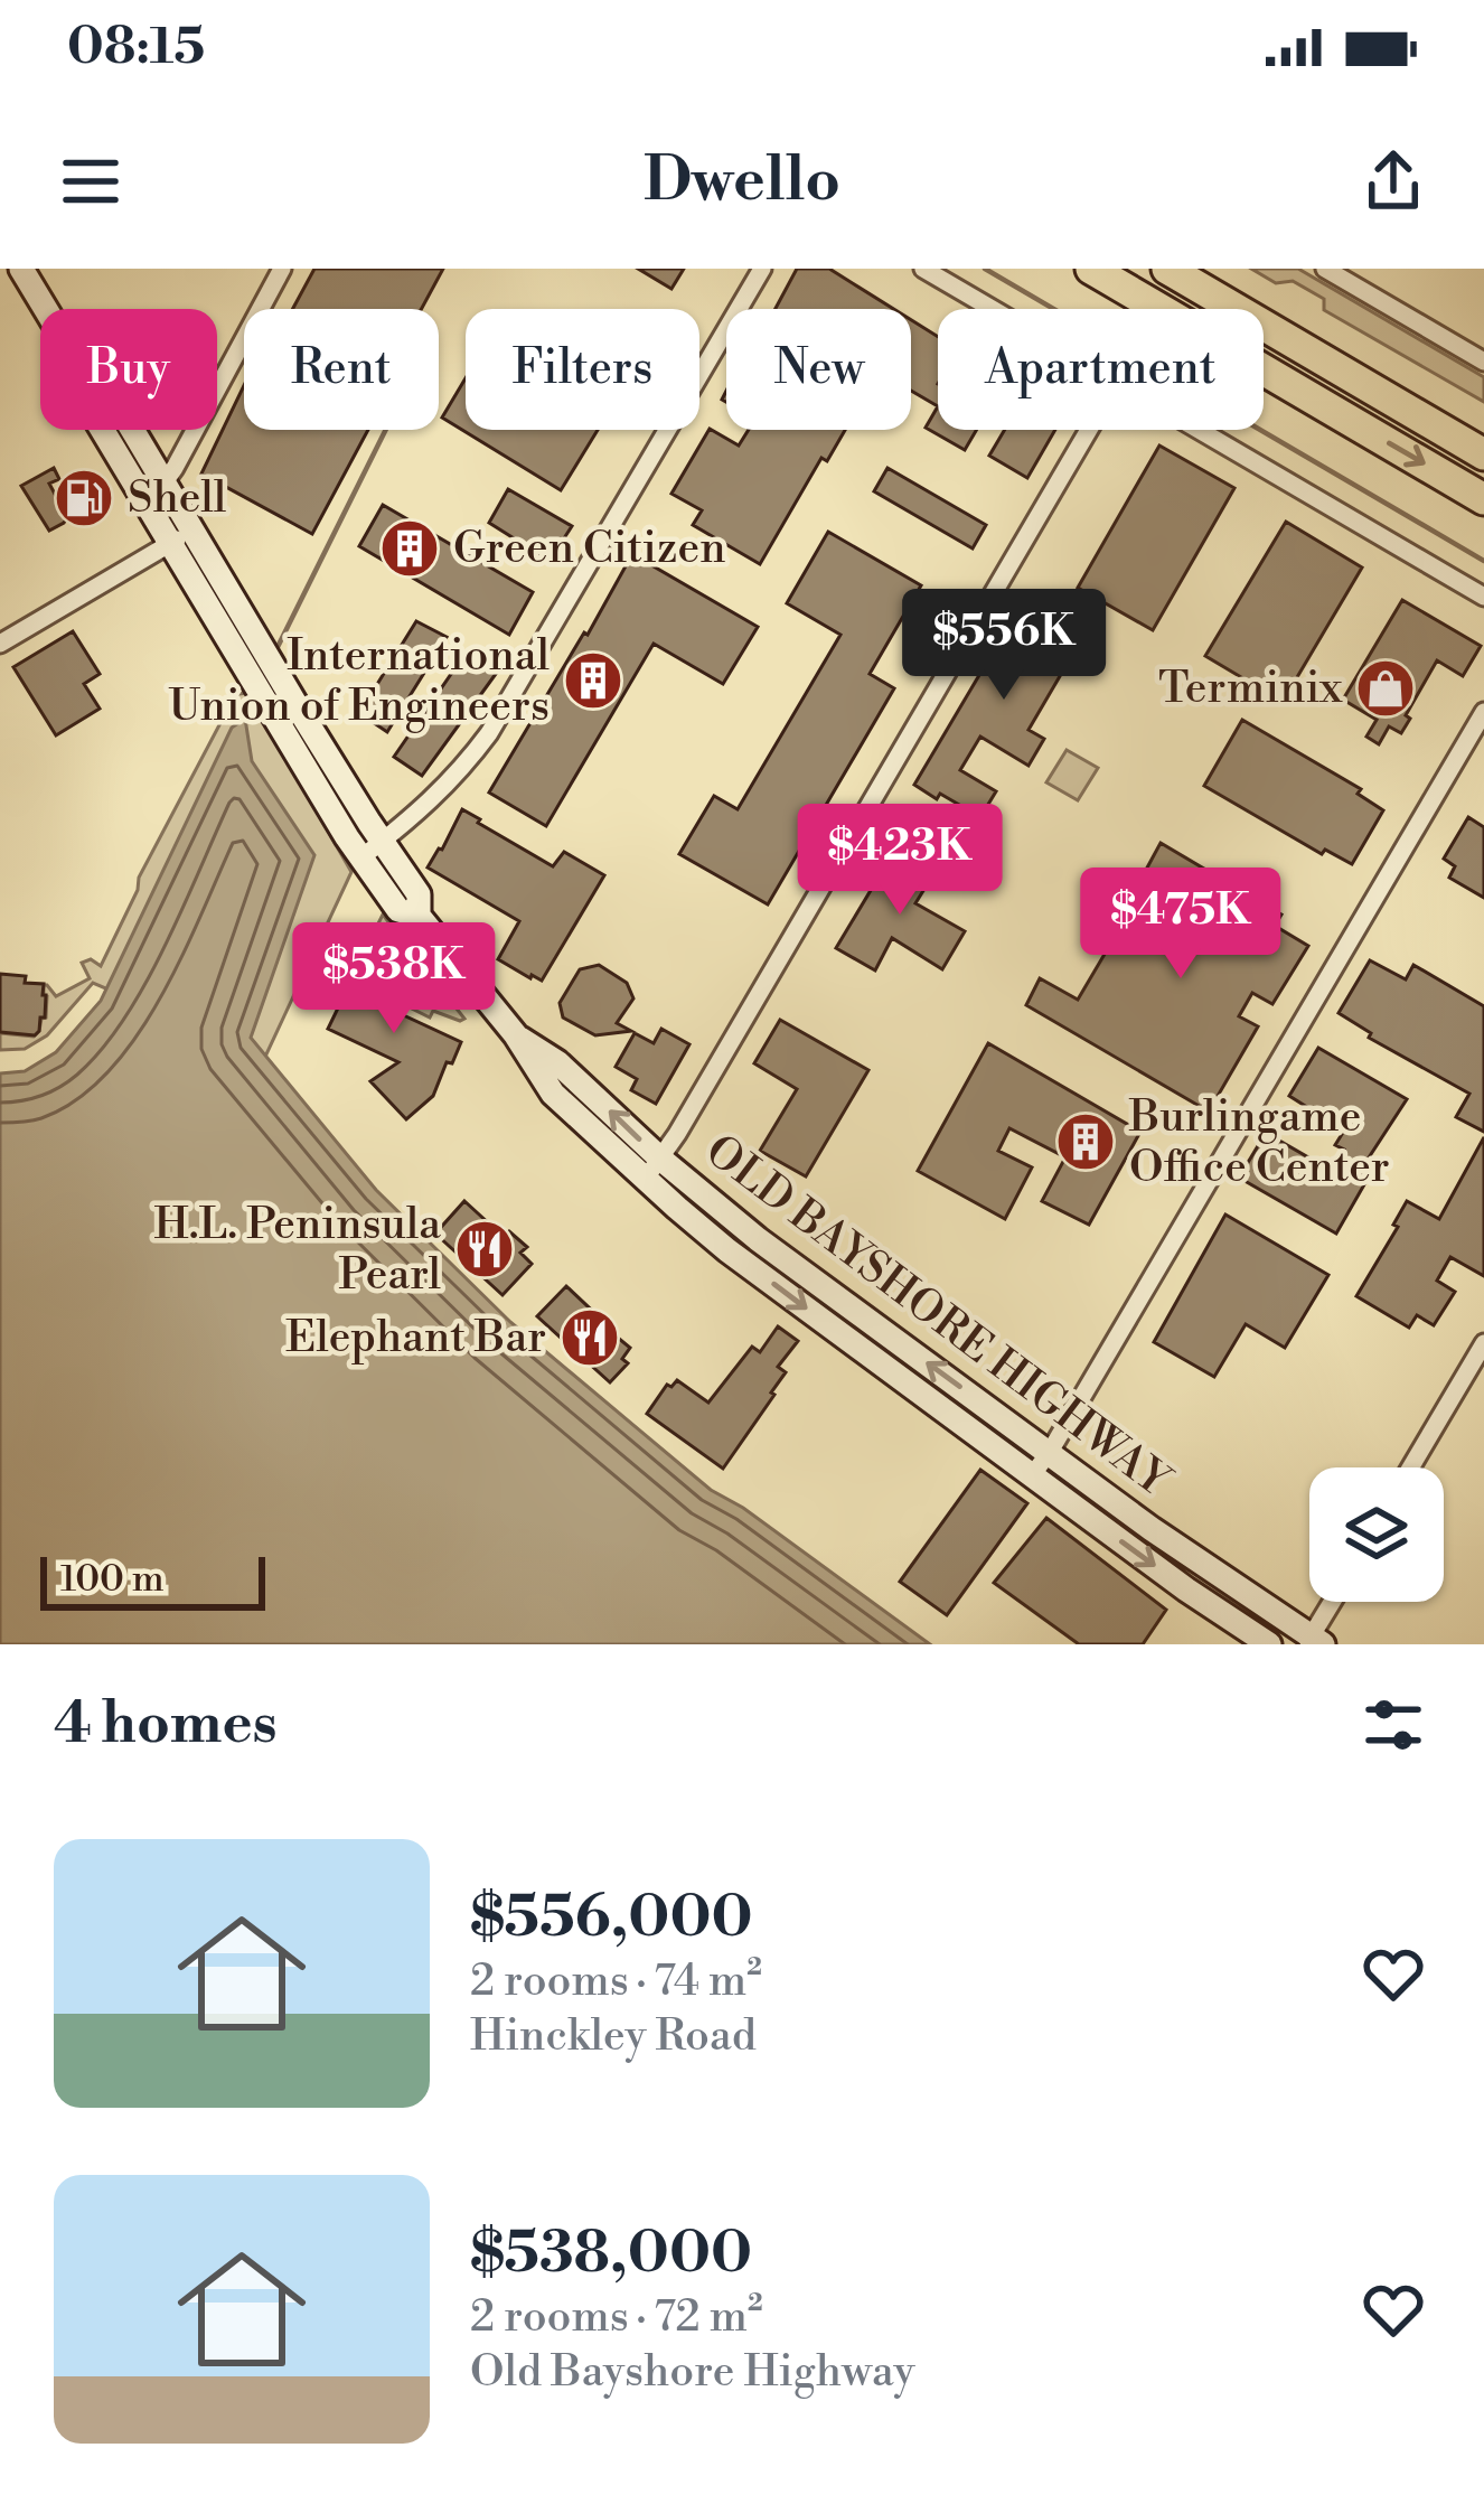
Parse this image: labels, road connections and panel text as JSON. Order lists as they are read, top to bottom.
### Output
{
  "streets": {
    "main road": ["OLD BAYSHORE HIGHWAY"]
  },
  "places": {
    "fuel station": ["Shell"],
    "building": ["Green Citizen", "International Union of Engineers", "Burlingame Office Center"],
    "shop": ["Terminix"],
    "restaurant": ["H.L. Peninsula Pearl", "Elephant Bar"]
  },
  "scale_bar": "100 m",
  "page": {
    "status": "08:15",
    "header": "Dwello",
    "chip": [
      "Buy",
      "Rent",
      "Filters",
      "New",
      "Apartment"
    ],
    "price": [
      "$556K",
      "$423K",
      "$475K",
      "$538K"
    ],
    "scale": "100 m",
    "heading": "4 homes",
    "list": [
      {
        "name": "$556,000",
        "note": "2 rooms · 74 m² · Hinckley Road"
      },
      {
        "name": "$538,000",
        "note": "2 rooms · 72 m² · Old Bayshore Highway"
      }
    ]
  }
}
